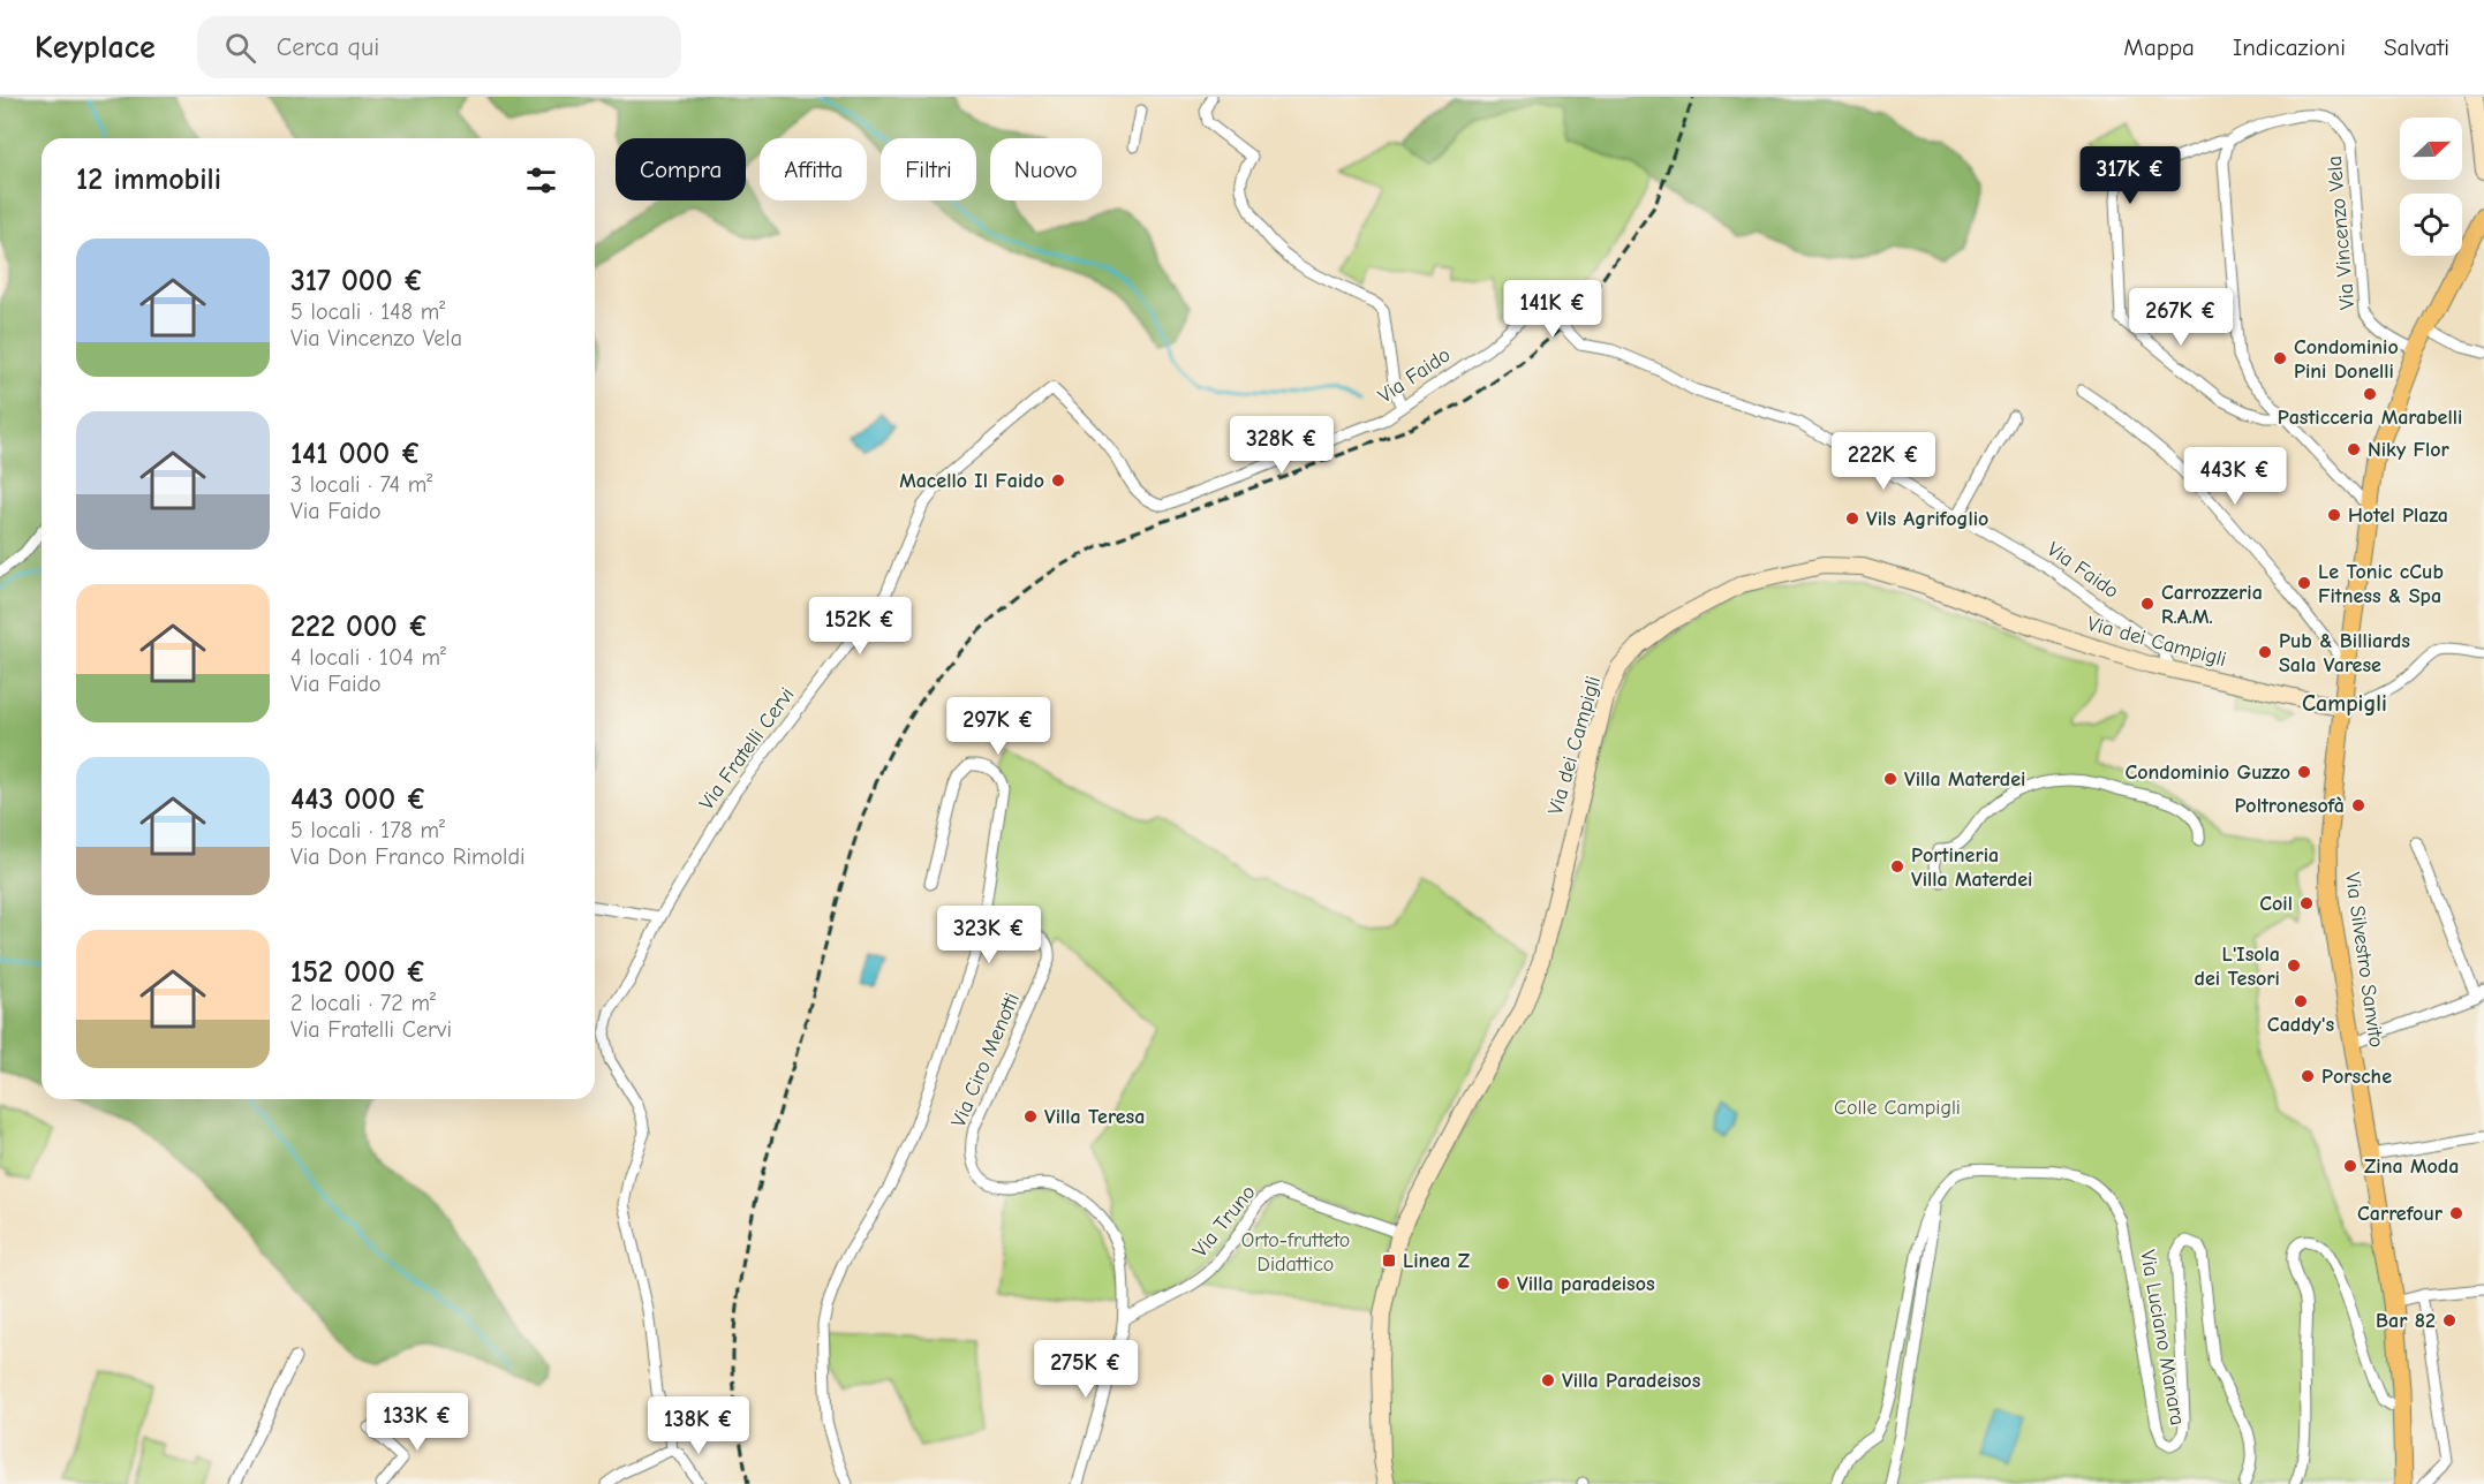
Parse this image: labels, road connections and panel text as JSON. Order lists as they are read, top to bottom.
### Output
{
  "streets": {
    "main road": ["Via Silvestro Sanvito"],
    "street": [
      "Via Vincenzo Vela",
      "Via Faido",
      "Via dei Campigli",
      "Via Fratelli Cervi",
      "Via Ciro Menotti",
      "Via Truno",
      "Via Luciano Manara"
    ]
  },
  "crossings": [
    ["Via Vincenzo Vela", "Via Silvestro Sanvito"],
    ["Via Faido", "Via dei Campigli"],
    ["Via Faido", "Via Fratelli Cervi"],
    ["Via dei Campigli", "Via Silvestro Sanvito"],
    ["Via dei Campigli", "Via Truno"],
    ["Via Ciro Menotti", "Via Truno"]
  ],
  "districts": ["Campigli"],
  "parks": ["Colle Campigli", "Orto-frutteto Didattico"],
  "places": {
    "other": [
      "Condominio Pini Donelli",
      "Pasticceria Marabelli",
      "Niky Flor",
      "Macello Il Faido",
      "Hotel Plaza",
      "Vils Agrifoglio",
      "Le Tonic cCub Fitness & Spa",
      "Carrozzeria R.A.M.",
      "Pub & Billiards Sala Varese",
      "Condominio Guzzo",
      "Villa Materdei",
      "Poltronesofà",
      "Portineria Villa Materdei",
      "Coil",
      "L'Isola dei Tesori",
      "Caddy's",
      "Porsche",
      "Villa Teresa",
      "Zina Moda",
      "Carrefour",
      "Villa paradeisos",
      "Bar 82",
      "Villa Paradeisos"
    ],
    "transit": ["Linea Z"]
  },
  "north": "right",
  "page": {
    "header": "Keyplace",
    "search": "Cerca qui",
    "nav": ["Mappa", "Indicazioni", "Salvati"],
    "chip": [
      "Compra",
      "Affitta",
      "Filtri",
      "Nuovo"
    ],
    "heading": "12 immobili",
    "price": [
      "317K €",
      "141K €",
      "267K €",
      "328K €",
      "222K €",
      "443K €",
      "152K €",
      "297K €",
      "323K €",
      "275K €",
      "133K €",
      "138K €"
    ],
    "list": [
      {
        "name": "317 000 €",
        "note": "5 locali · 148 m² · Via Vincenzo Vela"
      },
      {
        "name": "141 000 €",
        "note": "3 locali · 74 m² · Via Faido"
      },
      {
        "name": "222 000 €",
        "note": "4 locali · 104 m² · Via Faido"
      },
      {
        "name": "443 000 €",
        "note": "5 locali · 178 m² · Via Don Franco Rimoldi"
      },
      {
        "name": "152 000 €",
        "note": "2 locali · 72 m² · Via Fratelli Cervi"
      }
    ]
  }
}
